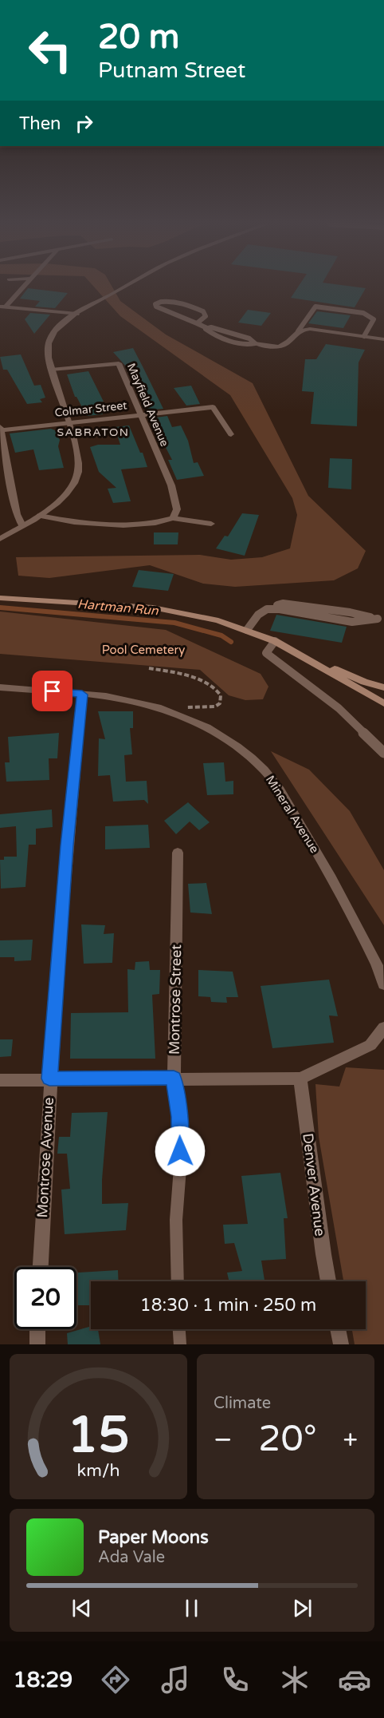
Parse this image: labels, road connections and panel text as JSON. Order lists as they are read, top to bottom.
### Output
{
  "streets": {
    "street": [
      "Mayfield Avenue",
      "Colmar Street",
      "Mineral Avenue",
      "Montrose Street",
      "Montrose Avenue",
      "Denver Avenue"
    ]
  },
  "crossings": [
    ["Mayfield Avenue", "Colmar Street"],
    ["Mineral Avenue", "Montrose Avenue"]
  ],
  "districts": ["SABRATON"],
  "water": ["Hartman Run"],
  "parks": ["Pool Cemetery"],
  "page": {
    "turn": ["20 m", "Putnam Street"],
    "then": "Then",
    "limit": "20",
    "trip": "18:30 · 1 min · 250 m",
    "tile": "Climate",
    "heat": ["−", "20°", "+"],
    "song": ["Paper Moons", "Ada Vale"],
    "tabs": "18:29",
    "gauge": ["15", "km/h"]
  }
}
